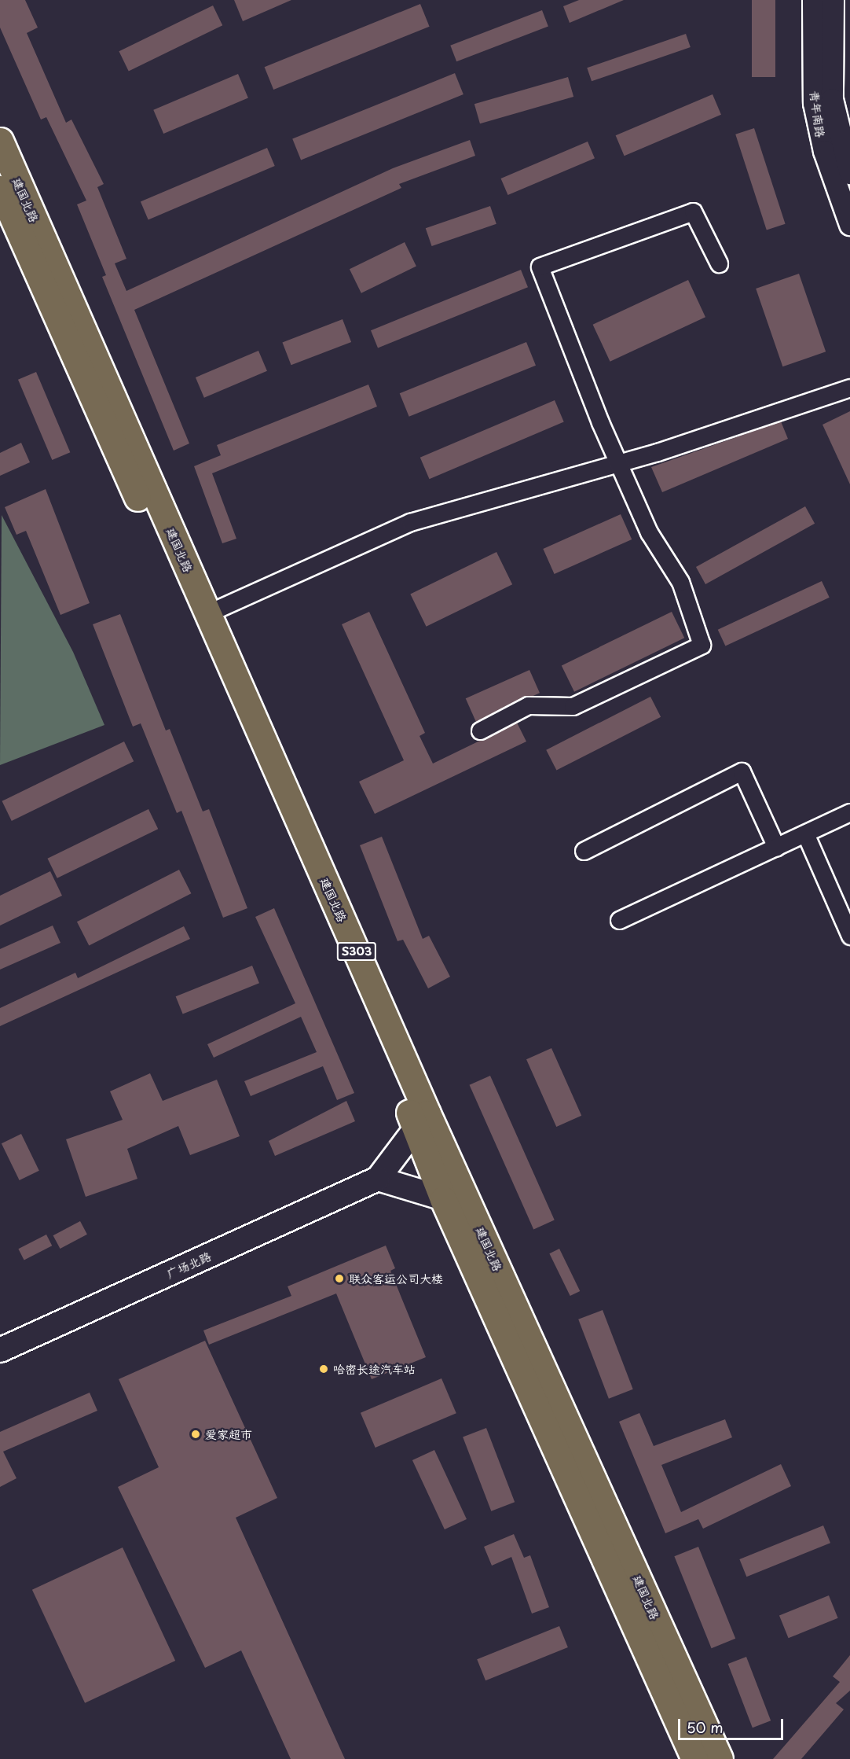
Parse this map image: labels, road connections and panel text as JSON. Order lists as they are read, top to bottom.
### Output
{
  "streets": {
    "main road": ["建国北路", "S303", "广场北路"],
    "street": ["青年南路"]
  },
  "places": ["联众客运公司大楼", "哈密长途汽车站", "爱家超市"],
  "scale_bar": "50 m"
}
